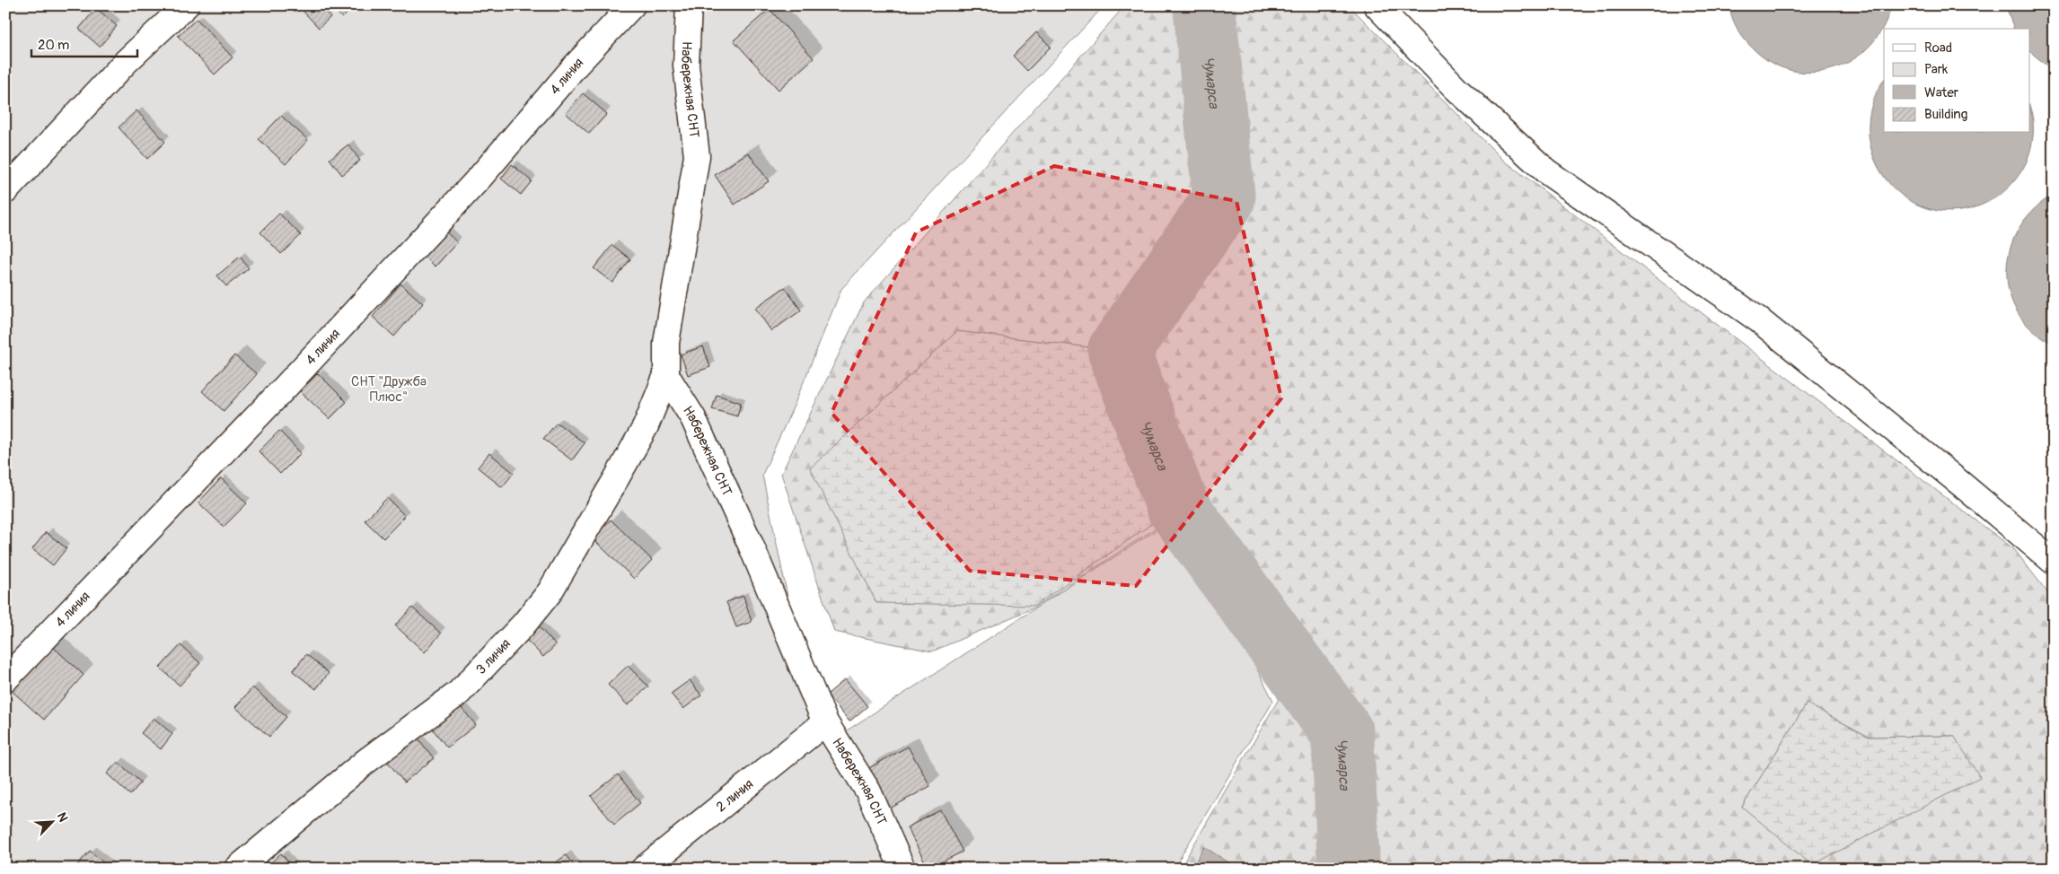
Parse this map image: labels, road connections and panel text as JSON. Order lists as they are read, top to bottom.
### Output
{
  "streets": {
    "lane": [
      "4 линия",
      "Набережная СНТ",
      "3 линия",
      "2 линия"
    ]
  },
  "crossings": [
    ["Набережная СНТ", "3 линия"],
    ["Набережная СНТ", "2 линия"]
  ],
  "water": ["Чумарса"],
  "parks": ["СНТ \"Дружба Плюс\""],
  "legend": [
    "Road",
    "Park",
    "Water",
    "Building"
  ],
  "scale_bar": "20 m",
  "north": "top right"
}
